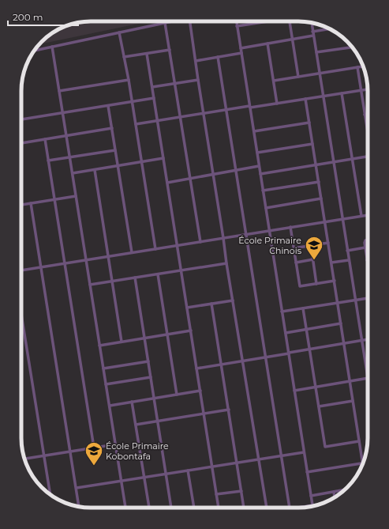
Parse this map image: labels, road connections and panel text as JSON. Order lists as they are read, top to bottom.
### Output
{
  "places": {
    "school or university": ["École Primaire Chinois", "École Primaire Kobontafa"]
  },
  "scale_bar": "200 m"
}
